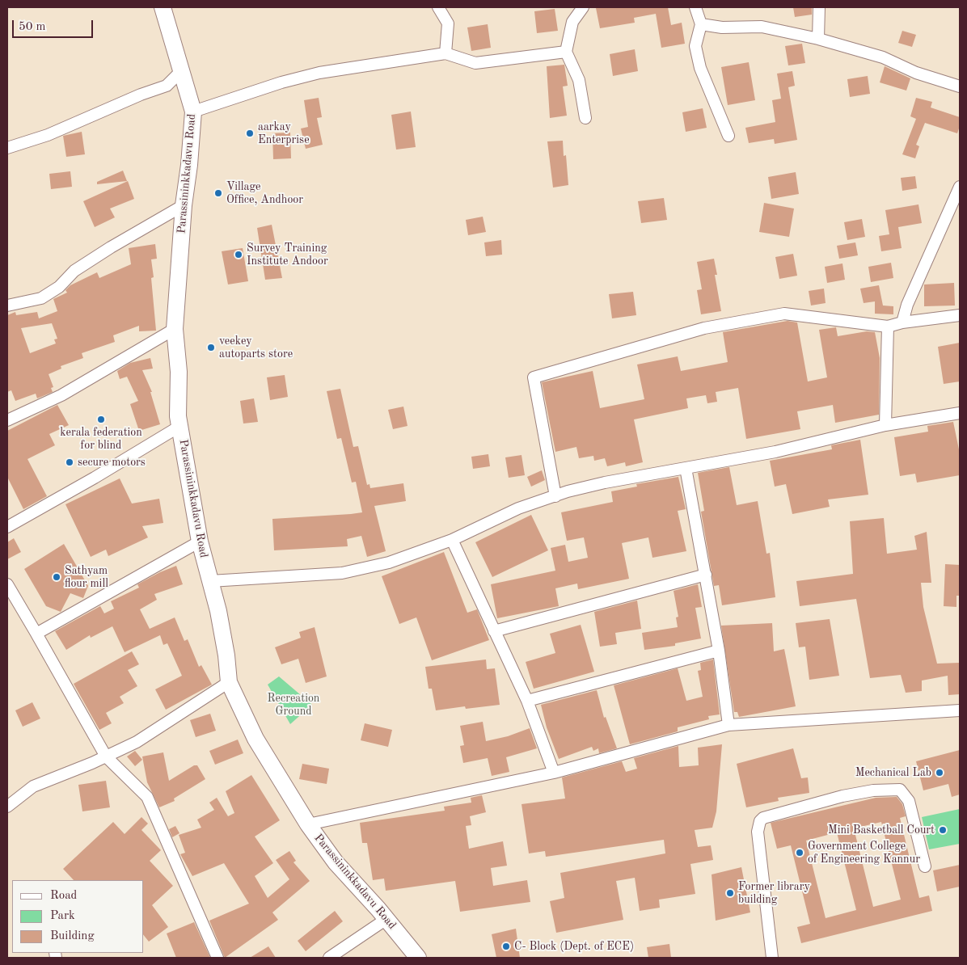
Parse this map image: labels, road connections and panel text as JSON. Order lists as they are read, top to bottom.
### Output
{
  "streets": {
    "main road": ["Parassininkkadavu Road"]
  },
  "parks": ["Recreation Ground"],
  "places": [
    "aarkay Enterprise",
    "Village Office, Andhoor",
    "Survey Training Institute Andoor",
    "veekey autoparts store",
    "kerala federation for blind",
    "secure motors",
    "Sathyam flour mill",
    "Mechanical Lab",
    "Mini Basketball Court",
    "Government College of Engineering Kannur",
    "Former library building",
    "C- Block (Dept. of ECE)"
  ],
  "legend": ["Road", "Park", "Building"],
  "scale_bar": "50 m"
}
